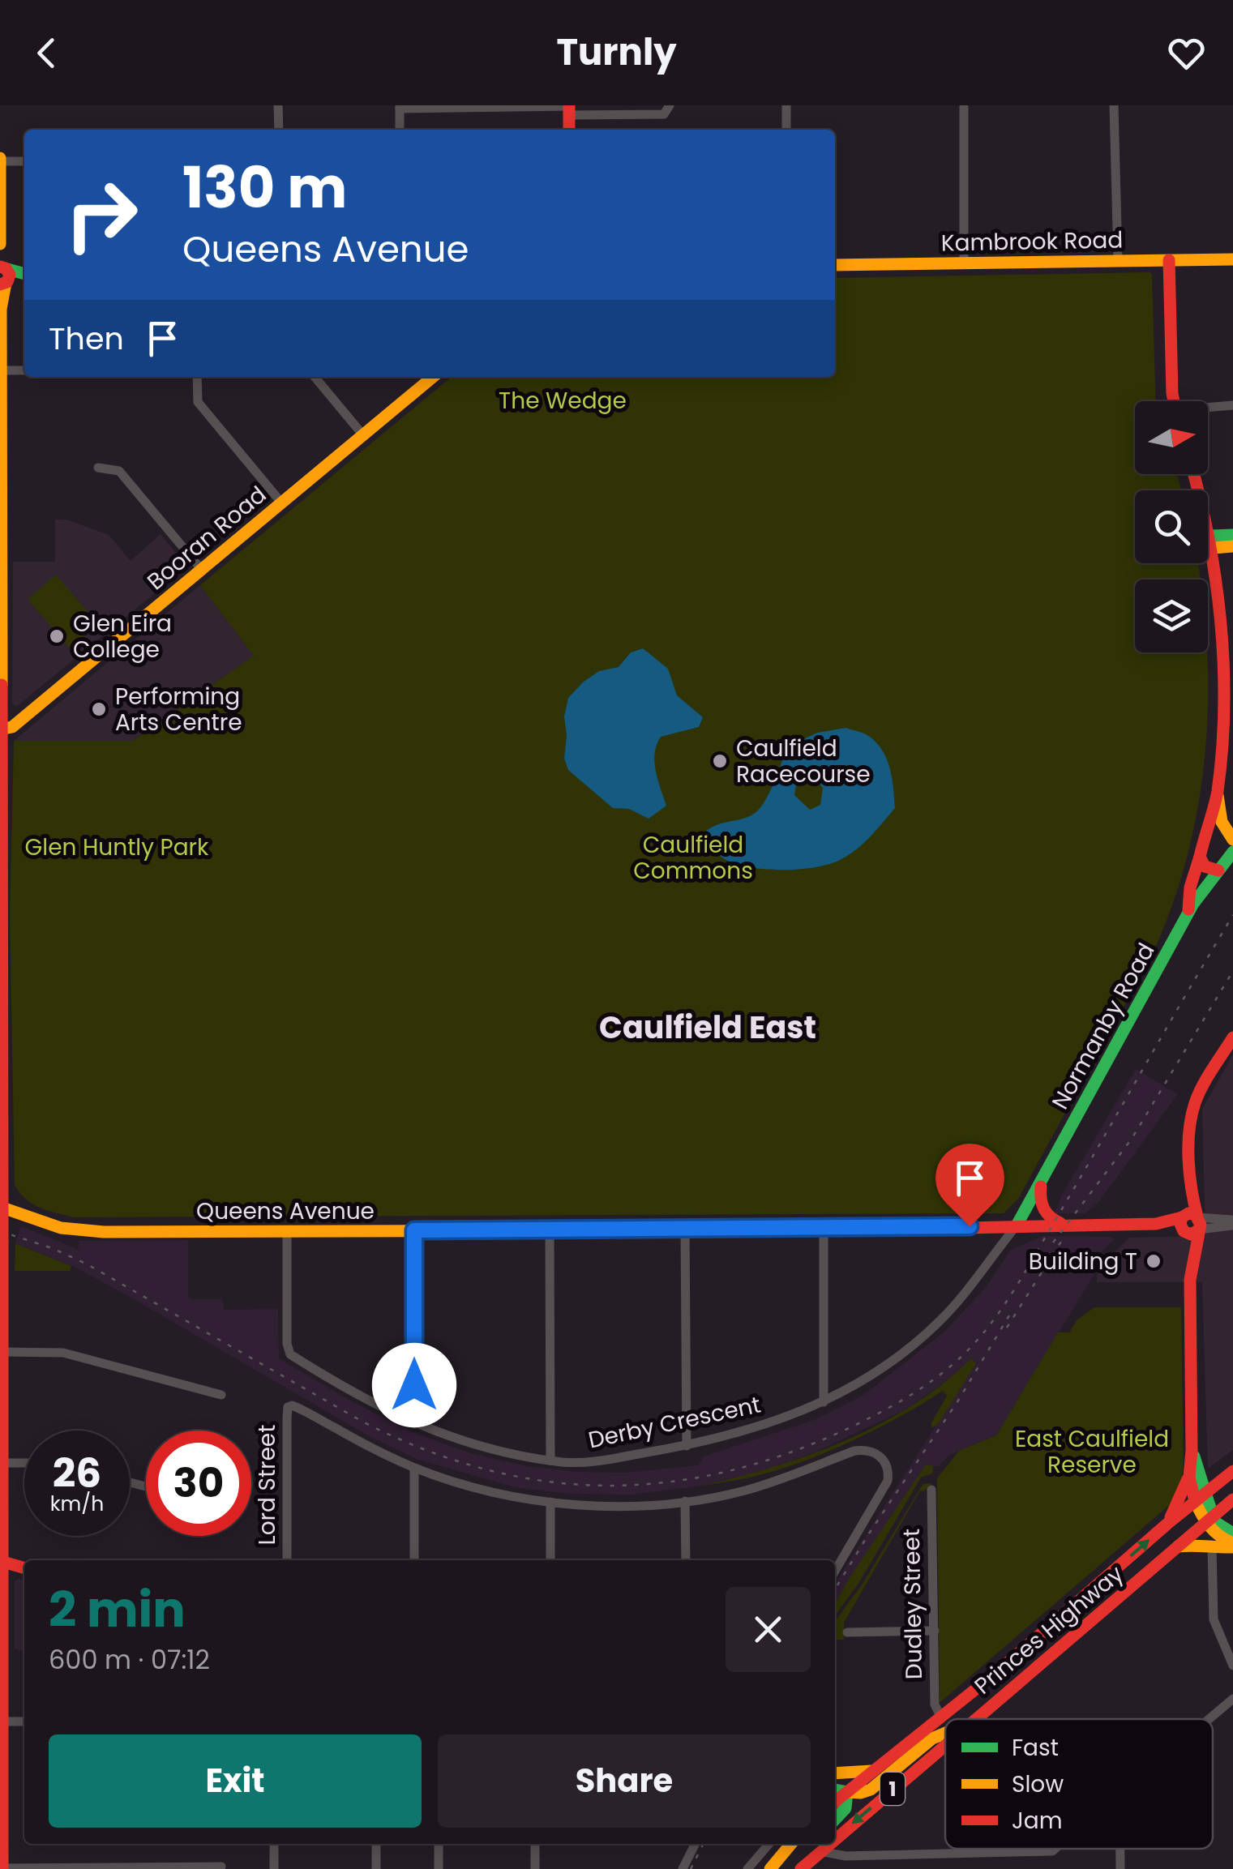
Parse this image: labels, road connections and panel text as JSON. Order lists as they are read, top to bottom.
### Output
{
  "streets": {
    "main road": [
      "Kambrook Road",
      "Booran Road",
      "Normanby Road",
      "Queens Avenue",
      "Princes Highway",
      "1"
    ],
    "street": ["Derby Crescent", "Lord Street", "Dudley Street"]
  },
  "crossings": [
    ["Normanby Road", "Queens Avenue"],
    ["Normanby Road", "Derby Crescent"],
    ["Queens Avenue", "Derby Crescent"],
    ["Dudley Street", "Princes Highway"],
    ["Princes Highway", "1"]
  ],
  "districts": ["Caulfield East"],
  "parks": [
    "The Wedge",
    "Caulfield Commons",
    "Glen Huntly Park",
    "East Caulfield Reserve"
  ],
  "places": [
    "Glen Eira College",
    "Performing Arts Centre",
    "Caulfield Racecourse",
    "Building T"
  ],
  "legend": ["Fast", "Slow", "Jam"],
  "north": "right",
  "page": {
    "header": "Turnly",
    "turn": ["130 m", "Queens Avenue"],
    "then": "Then",
    "speed": "26 km/h",
    "limit": "30",
    "heading": ["2 min", "600 m · 07:12"],
    "buttons": ["Exit", "Share"]
  }
}
